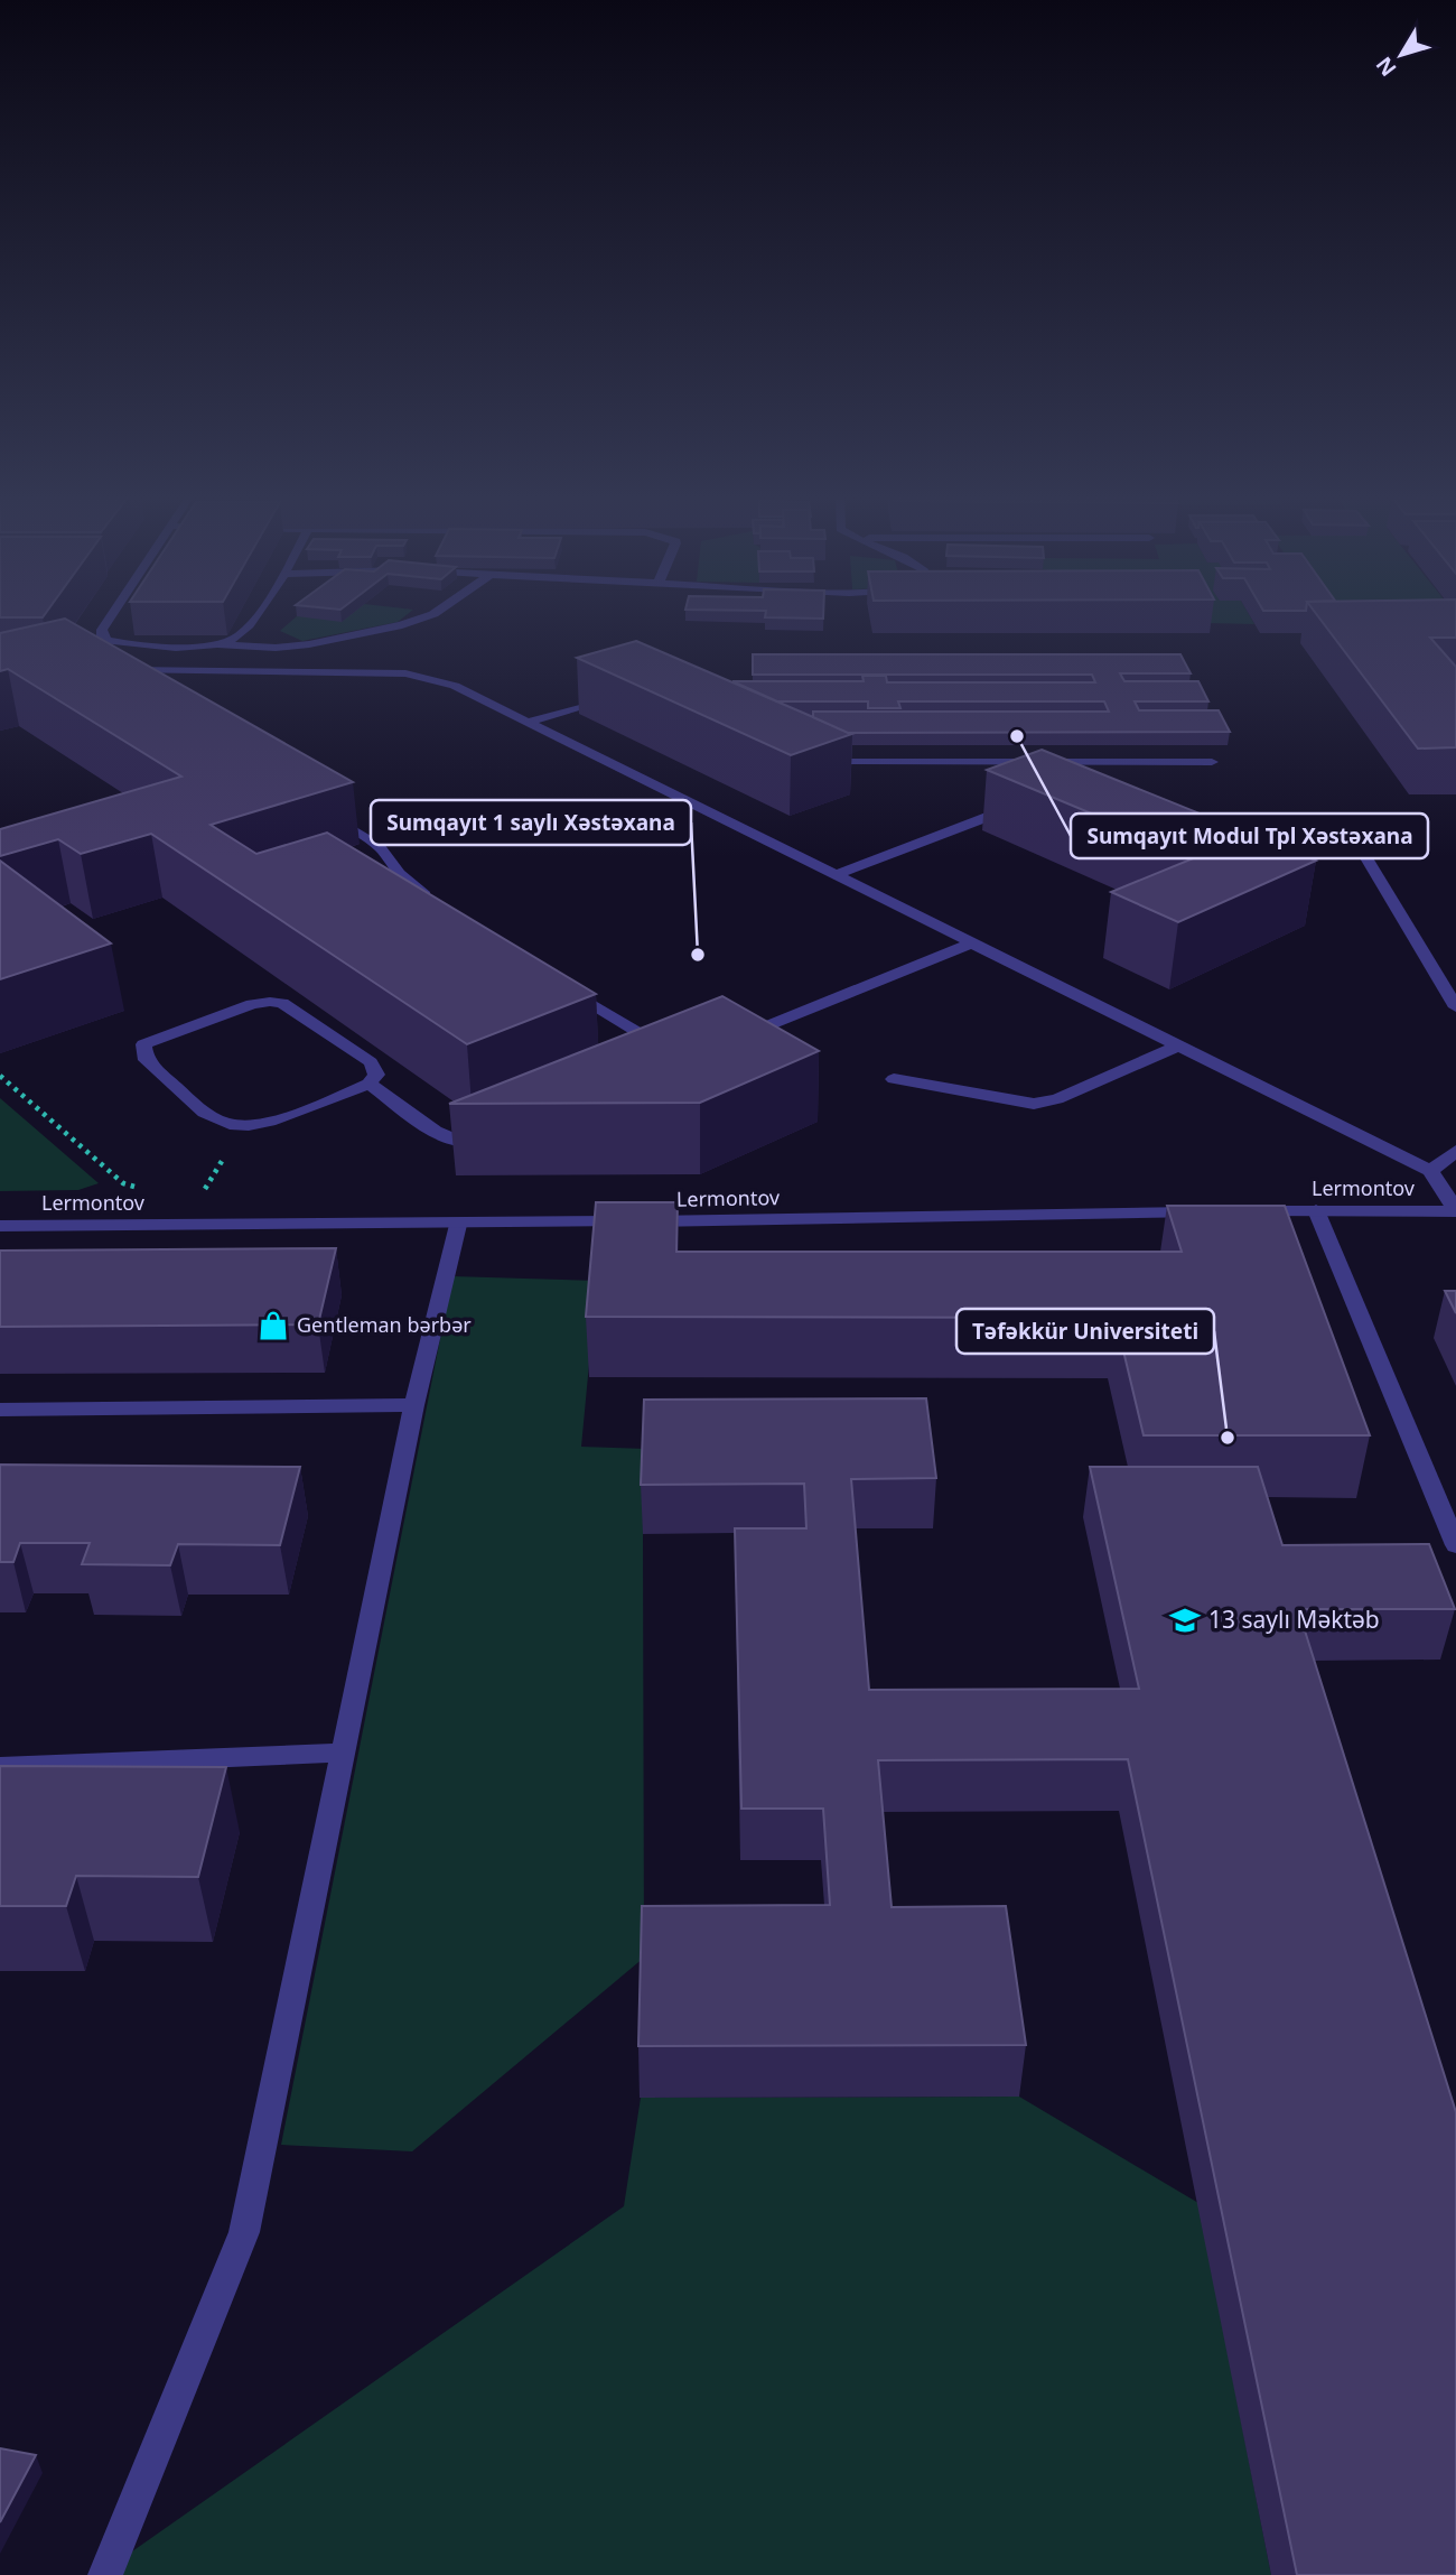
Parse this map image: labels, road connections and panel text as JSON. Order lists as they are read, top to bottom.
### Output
{
  "streets": {
    "street": ["Lermontov"]
  },
  "places": {
    "other": ["Sumqayıt Modul Tpl Xəstəxana", "Sumqayıt 1 saylı Xəstəxana", "Təfəkkür Universiteti"],
    "shop": ["Gentleman bәrbәr"],
    "school or university": ["13 saylı Məktəb"]
  },
  "north": "bottom left"
}
